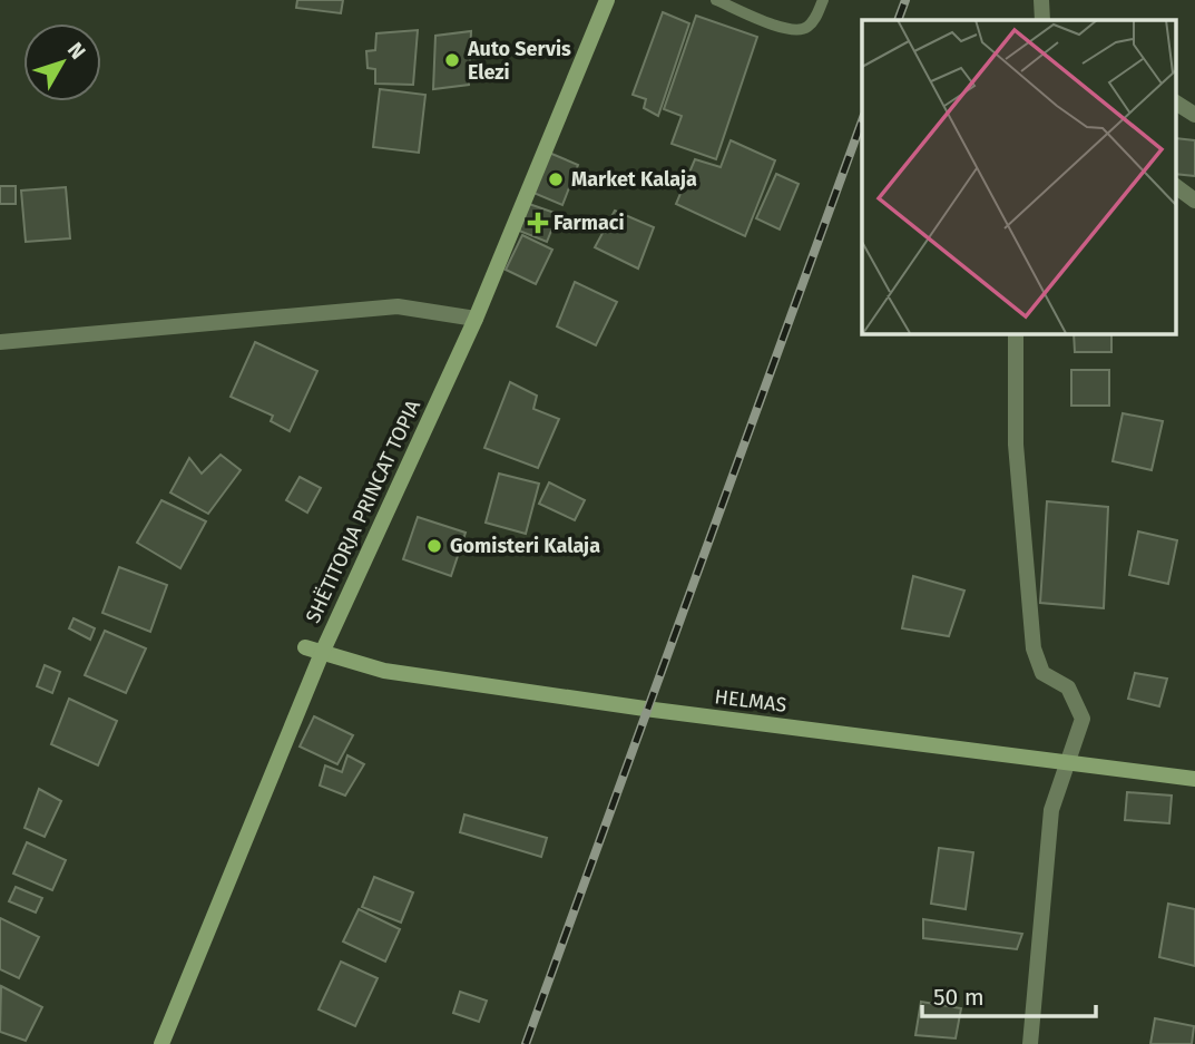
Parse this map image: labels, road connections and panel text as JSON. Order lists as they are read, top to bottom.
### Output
{
  "streets": {
    "main road": ["SHËTITORJA PRINCAT TOPIA", "HELMAS"]
  },
  "crossings": [
    ["SHËTITORJA PRINCAT TOPIA", "HELMAS"]
  ],
  "places": {
    "other": ["Auto Servis Elezi", "Market Kalaja", "Gomisteri Kalaja"],
    "health": ["Farmaci"]
  },
  "scale_bar": "50 m",
  "north": "top right"
}
